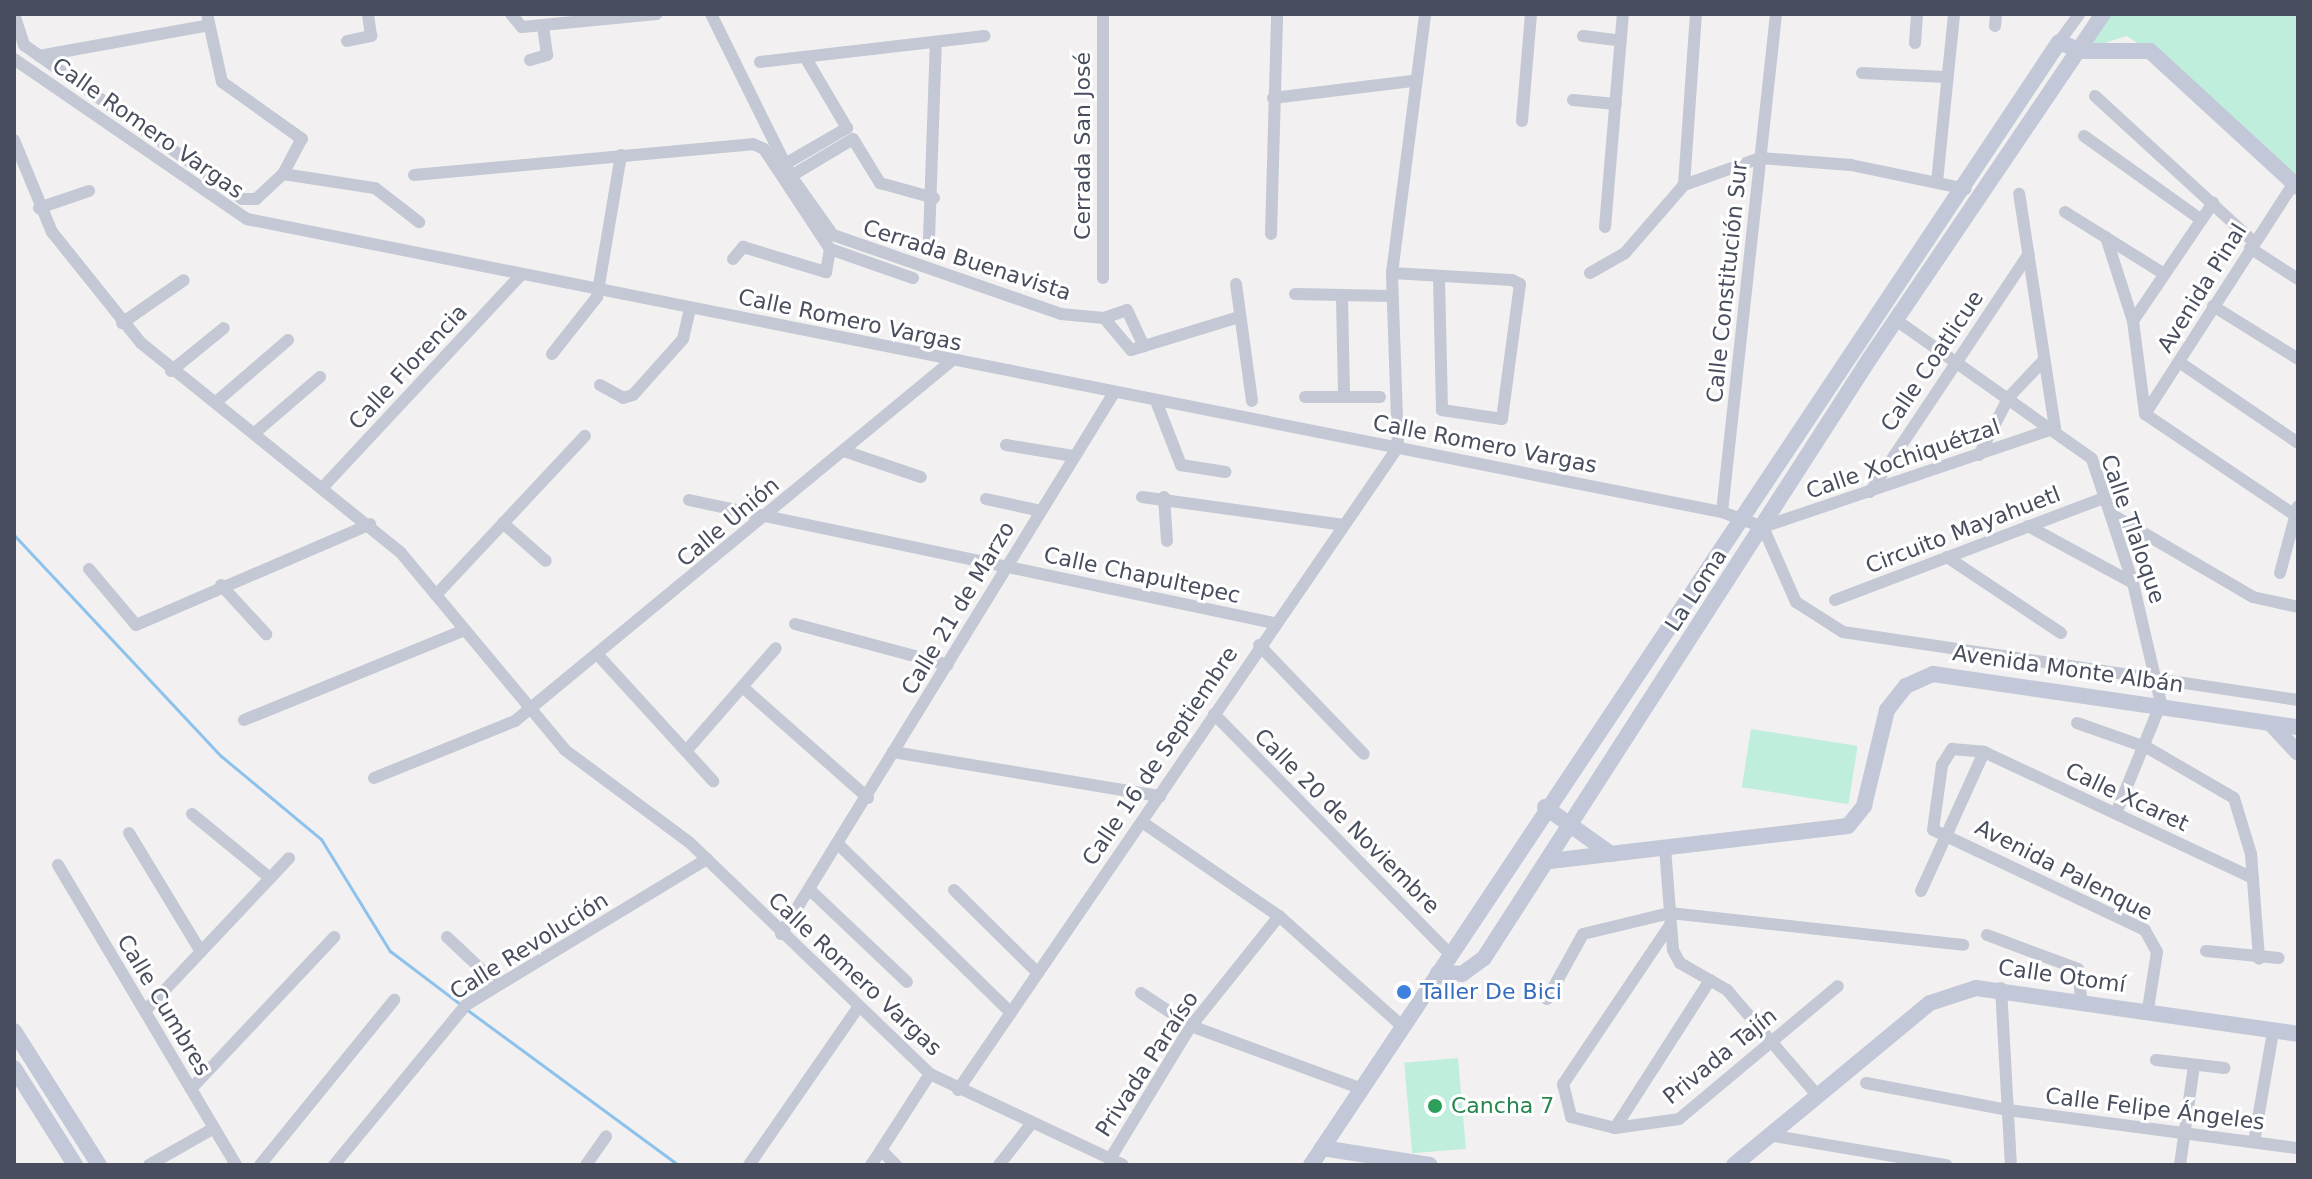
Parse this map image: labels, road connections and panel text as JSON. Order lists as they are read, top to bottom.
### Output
{
  "streets": {
    "street": [
      "Calle Romero Vargas",
      "Cerrada San José",
      "Cerrada Buenavista",
      "Calle Constitución Sur",
      "Avenida Pinal",
      "Calle Coatlicue",
      "Calle Florencia",
      "Calle Xochiquétzal",
      "Calle Unión",
      "Calle Tlaloque",
      "Circuito Mayahuetl",
      "Calle Chapultepec",
      "La Loma",
      "Calle 21 de Marzo",
      "Avenida Monte Albán",
      "Calle 16 de Septiembre",
      "Calle Xcaret",
      "Calle 20 de Noviembre",
      "Avenida Palenque",
      "Calle Revolución",
      "Calle Otomí",
      "Calle Cumbres",
      "Privada Tajín",
      "Privada Paraíso",
      "Calle Felipe Ángeles"
    ]
  },
  "crossings": [
    ["Calle Romero Vargas", "Calle Constitución Sur"],
    ["Calle Romero Vargas", "Calle Florencia"],
    ["Calle Romero Vargas", "Calle Unión"],
    ["Calle Romero Vargas", "Calle 21 de Marzo"],
    ["Calle Romero Vargas", "Calle 16 de Septiembre"],
    ["Calle Romero Vargas", "Calle Revolución"],
    ["Calle Romero Vargas", "Privada Paraíso"],
    ["Calle Coatlicue", "Calle Xochiquétzal"],
    ["Calle Coatlicue", "Calle Tlaloque"],
    ["Calle Xochiquétzal", "Calle Tlaloque"],
    ["Calle Xochiquétzal", "La Loma"],
    ["Calle Unión", "Calle Chapultepec"],
    ["Calle Tlaloque", "Circuito Mayahuetl"],
    ["Calle Tlaloque", "La Loma"],
    ["Calle Tlaloque", "Avenida Monte Albán"],
    ["Calle Chapultepec", "Calle 21 de Marzo"],
    ["Calle Chapultepec", "Calle 16 de Septiembre"],
    ["La Loma", "Avenida Monte Albán"],
    ["Calle 16 de Septiembre", "Calle 20 de Noviembre"],
    ["Calle Xcaret", "Avenida Palenque"],
    ["Avenida Palenque", "Calle Otomí"]
  ],
  "places": ["Taller De Bici", "Cancha 7"]
}
